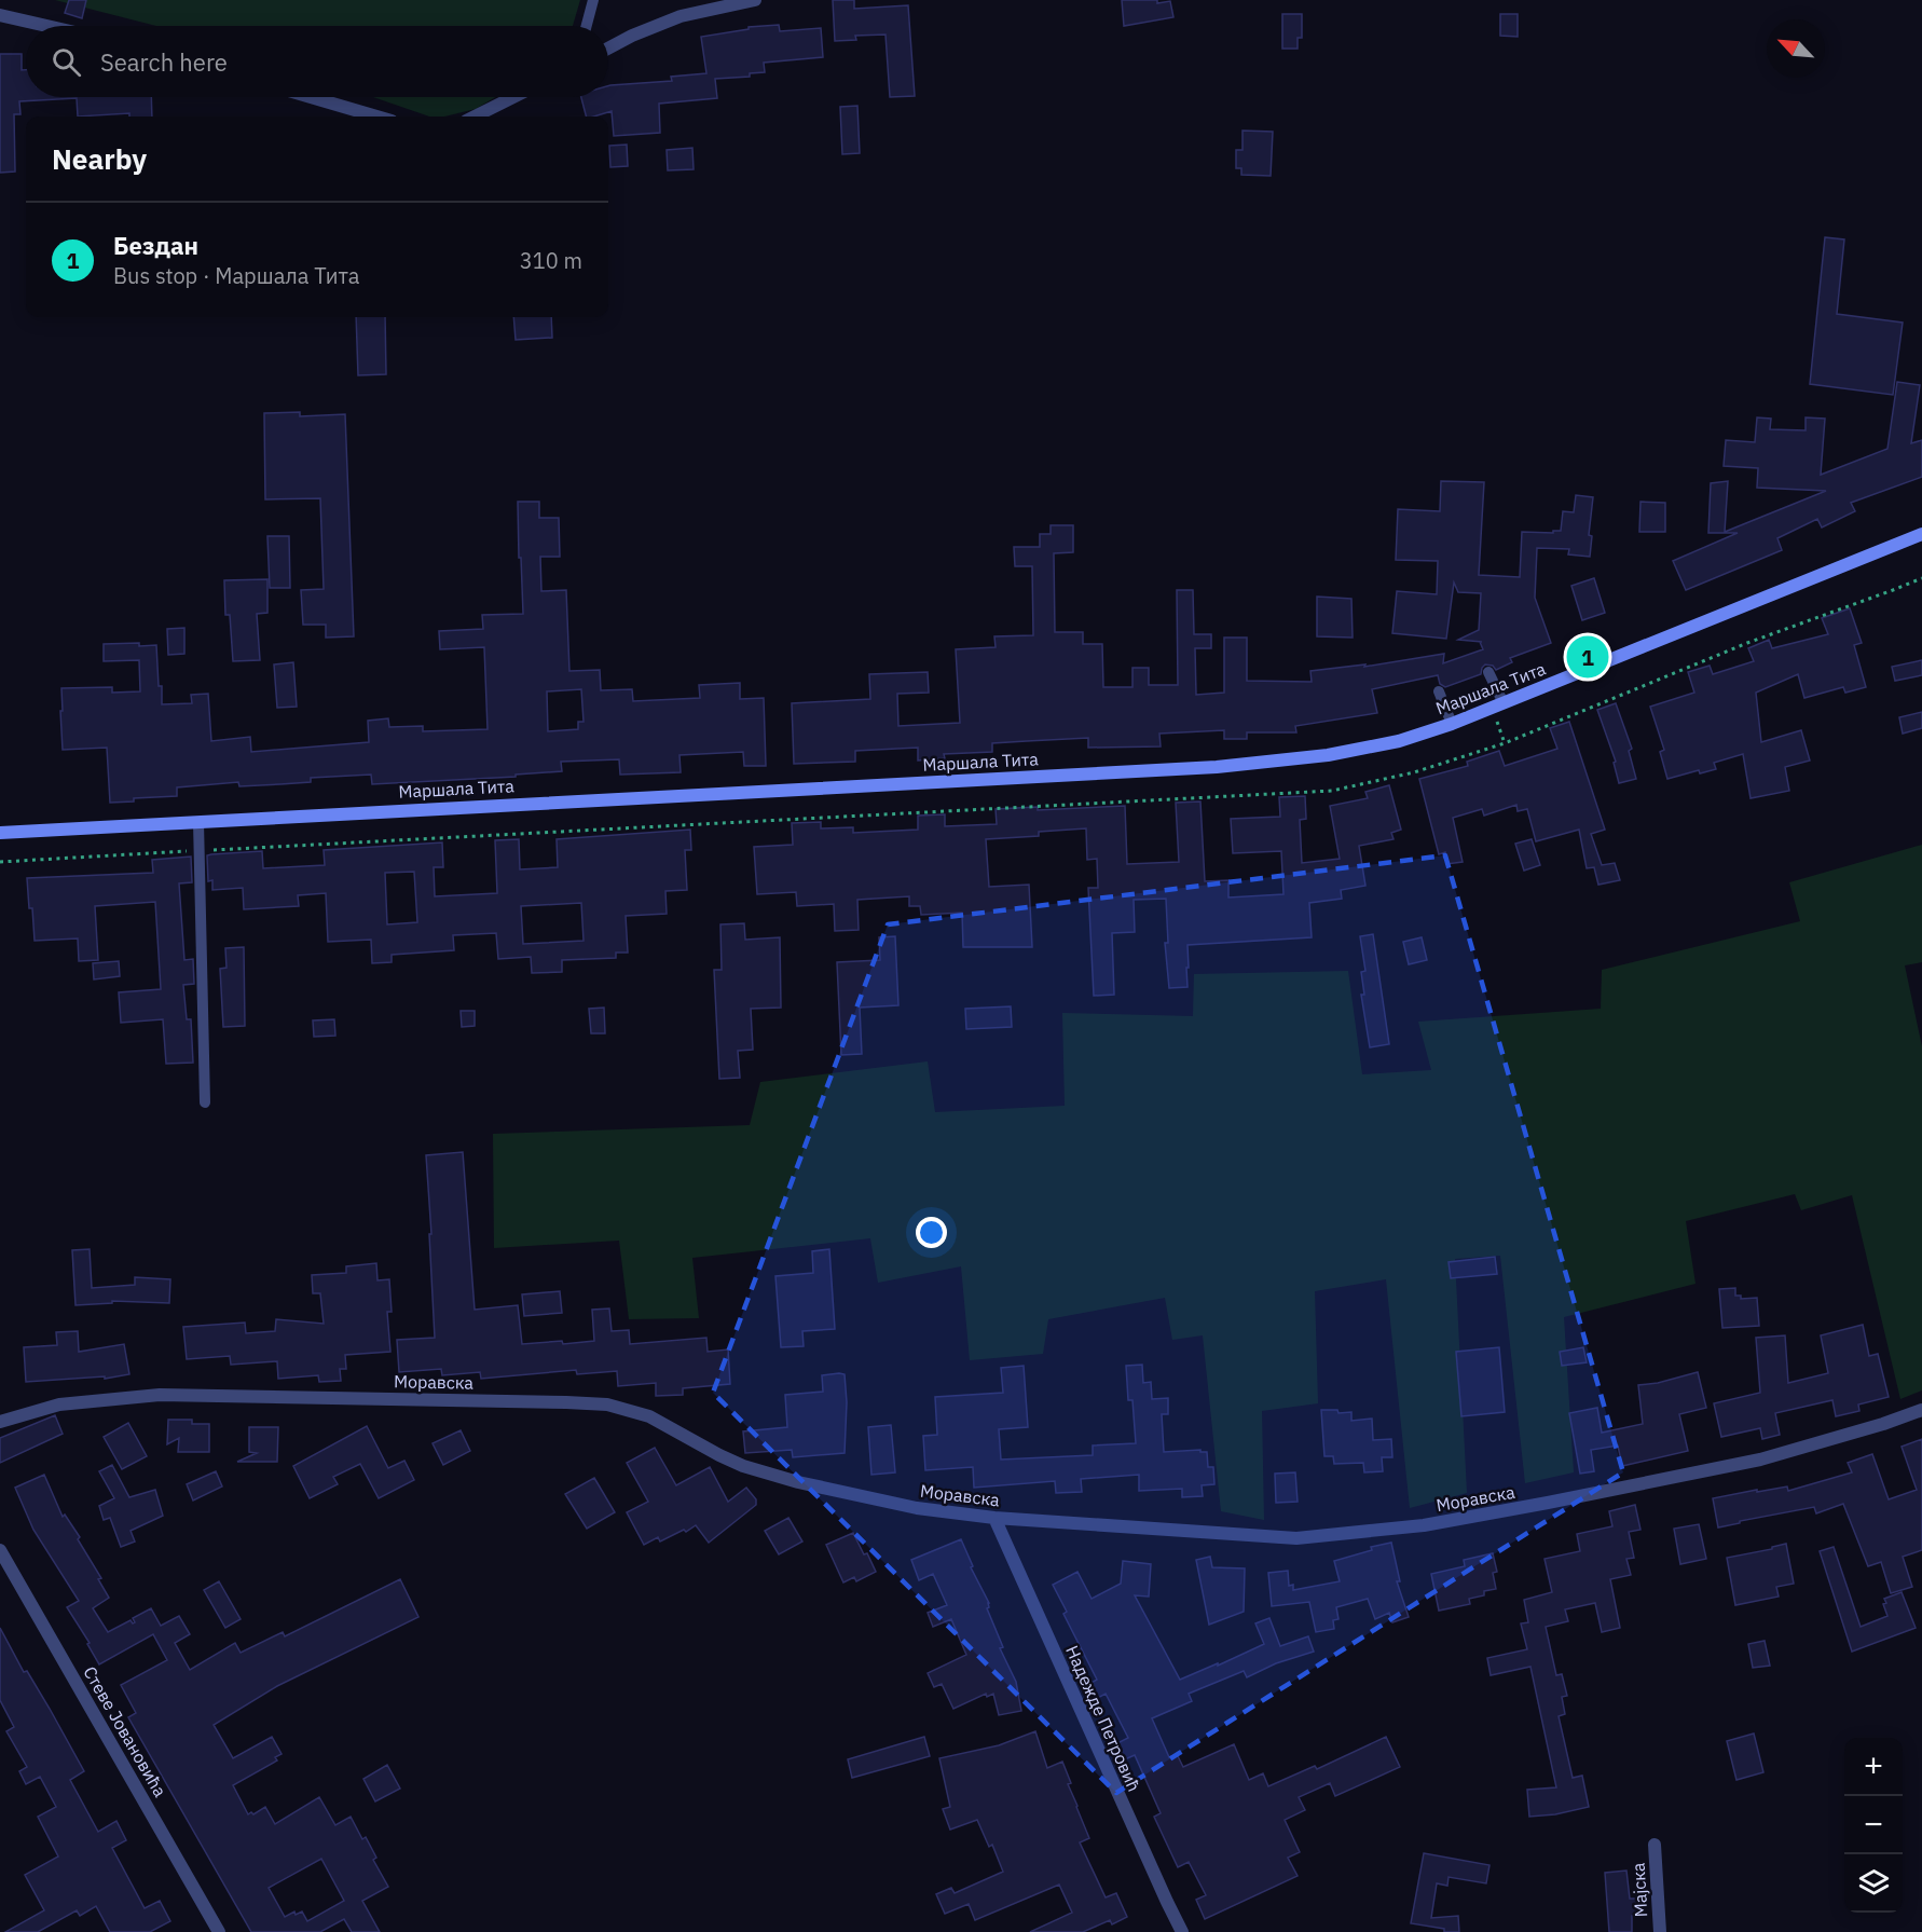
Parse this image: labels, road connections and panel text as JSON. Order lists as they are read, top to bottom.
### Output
{
  "streets": {
    "main road": ["Маршала Тита"],
    "street": [
      "Моравска",
      "Надежде Петровић",
      "Стеве Јовановића",
      "Мајска"
    ]
  },
  "crossings": [
    ["Моравска", "Надежде Петровић"]
  ],
  "north": "top left",
  "page": {
    "search": "Search here",
    "heading": "Nearby",
    "list": [
      {
        "mark": "1",
        "name": "Бездан",
        "note": "Bus stop · Маршала Тита",
        "value": "310 m"
      }
    ],
    "pins": "1",
    "map_buttons": ["+", "−"]
  }
}
